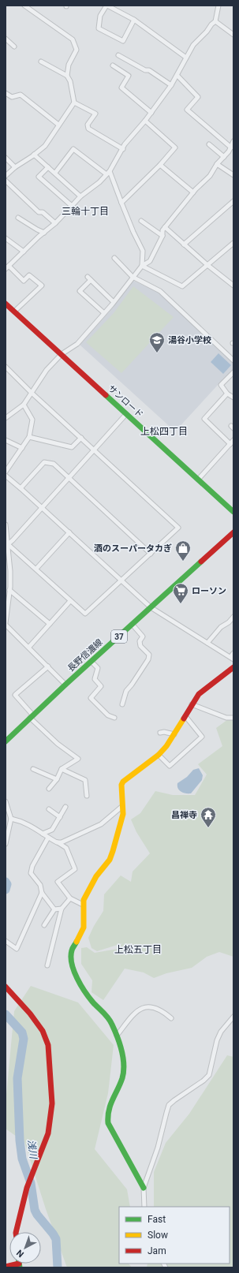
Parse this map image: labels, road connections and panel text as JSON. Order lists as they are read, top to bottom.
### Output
{
  "streets": {
    "street": ["サンロード", "37", "長野信濃線"]
  },
  "districts": ["三輪十丁目", "上松四丁目", "上松五丁目"],
  "water": ["浅川"],
  "places": {
    "school or university": ["湯谷小学校"],
    "shop": ["酒のスーパータカぎ"],
    "supermarket": ["ローソン"],
    "temple": ["昌禅寺"]
  },
  "legend": ["Fast", "Slow", "Jam"],
  "north": "bottom left"
}
